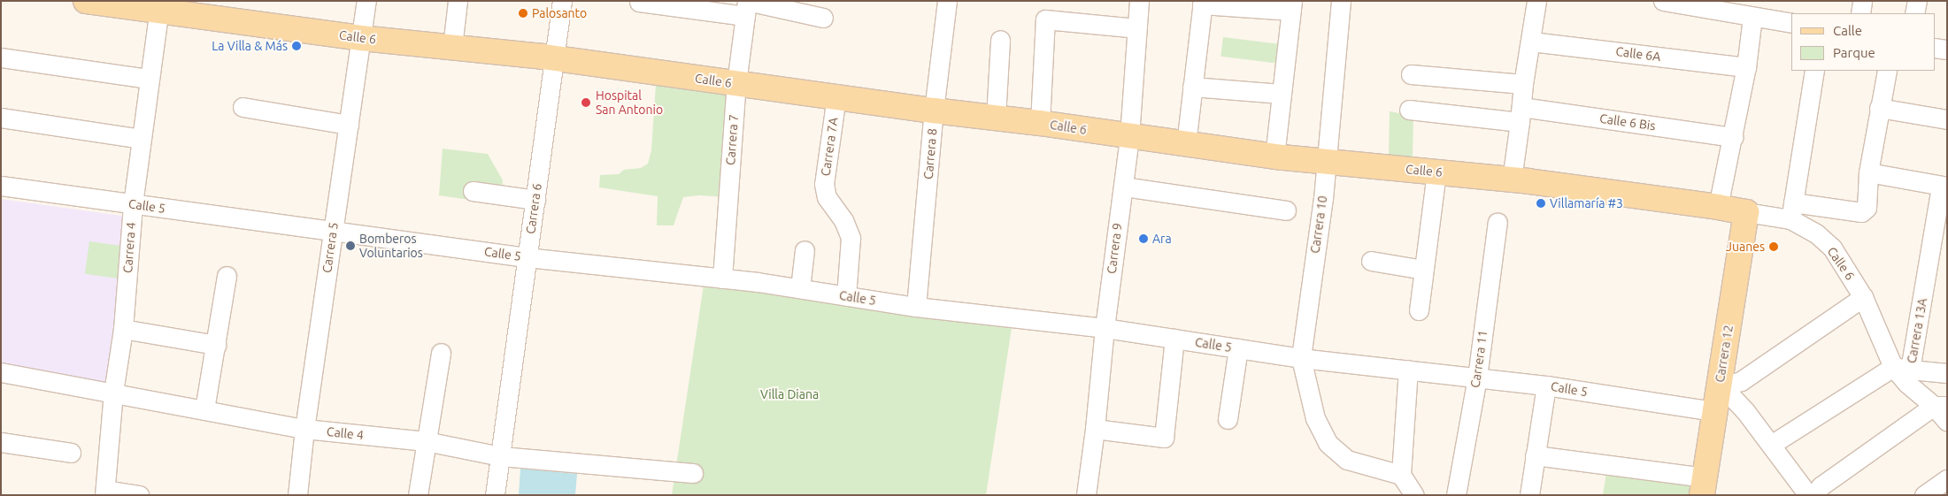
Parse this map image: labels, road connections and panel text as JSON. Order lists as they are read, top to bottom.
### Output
{
  "streets": {
    "main road": ["Calle 6", "Carrera 12"],
    "street": [
      "Calle 6A",
      "Calle 6 Bis",
      "Carrera 7",
      "Carrera 7A",
      "Carrera 8",
      "Calle 5",
      "Carrera 6",
      "Carrera 10",
      "Carrera 4",
      "Carrera 5",
      "Carrera 9",
      "Carrera 13A",
      "Carrera 11",
      "Calle 4"
    ]
  },
  "crossings": [
    ["Calle 6", "Carrera 7"],
    ["Calle 6", "Carrera 7A"],
    ["Calle 6", "Carrera 8"],
    ["Calle 6", "Carrera 6"],
    ["Calle 6", "Carrera 10"],
    ["Calle 6", "Carrera 4"],
    ["Calle 6", "Carrera 5"],
    ["Calle 6", "Carrera 9"],
    ["Calle 6", "Carrera 13A"],
    ["Calle 6", "Carrera 12"],
    ["Carrera 7", "Calle 5"],
    ["Carrera 7A", "Calle 5"],
    ["Carrera 8", "Calle 5"],
    ["Calle 5", "Carrera 6"],
    ["Calle 5", "Carrera 10"],
    ["Calle 5", "Carrera 4"],
    ["Calle 5", "Carrera 5"],
    ["Calle 5", "Carrera 9"],
    ["Calle 5", "Carrera 13A"],
    ["Calle 5", "Carrera 12"],
    ["Calle 5", "Carrera 11"],
    ["Carrera 6", "Calle 4"],
    ["Carrera 4", "Calle 4"],
    ["Carrera 5", "Calle 4"]
  ],
  "parks": ["Villa Diana"],
  "places": [
    "Palosanto",
    "La Villa & Más",
    "Hospital San Antonio",
    "Villamaría #3",
    "Ara",
    "Bomberos Voluntarios",
    "Juanes"
  ],
  "legend": ["Calle", "Parque"]
}
